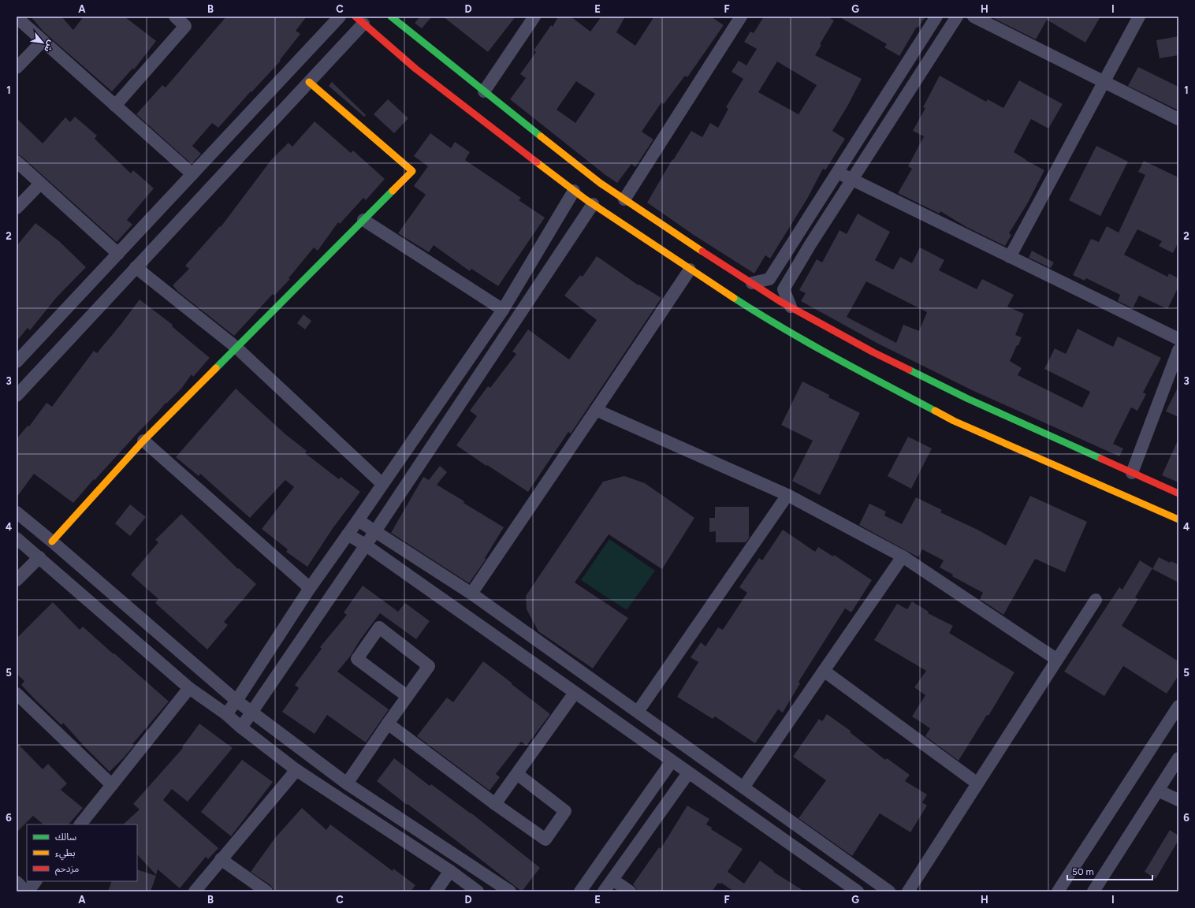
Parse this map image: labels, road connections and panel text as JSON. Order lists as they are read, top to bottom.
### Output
{
  "legend": ["سالك", "بطيء", "مزدحم"],
  "scale_bar": "50 m",
  "north": "bottom right",
  "grid": {
    "columns": [
      "A",
      "B",
      "C",
      "D",
      "E",
      "F",
      "G",
      "H",
      "I"
    ],
    "rows": [
      "1",
      "2",
      "3",
      "4",
      "5",
      "6"
    ]
  }
}
